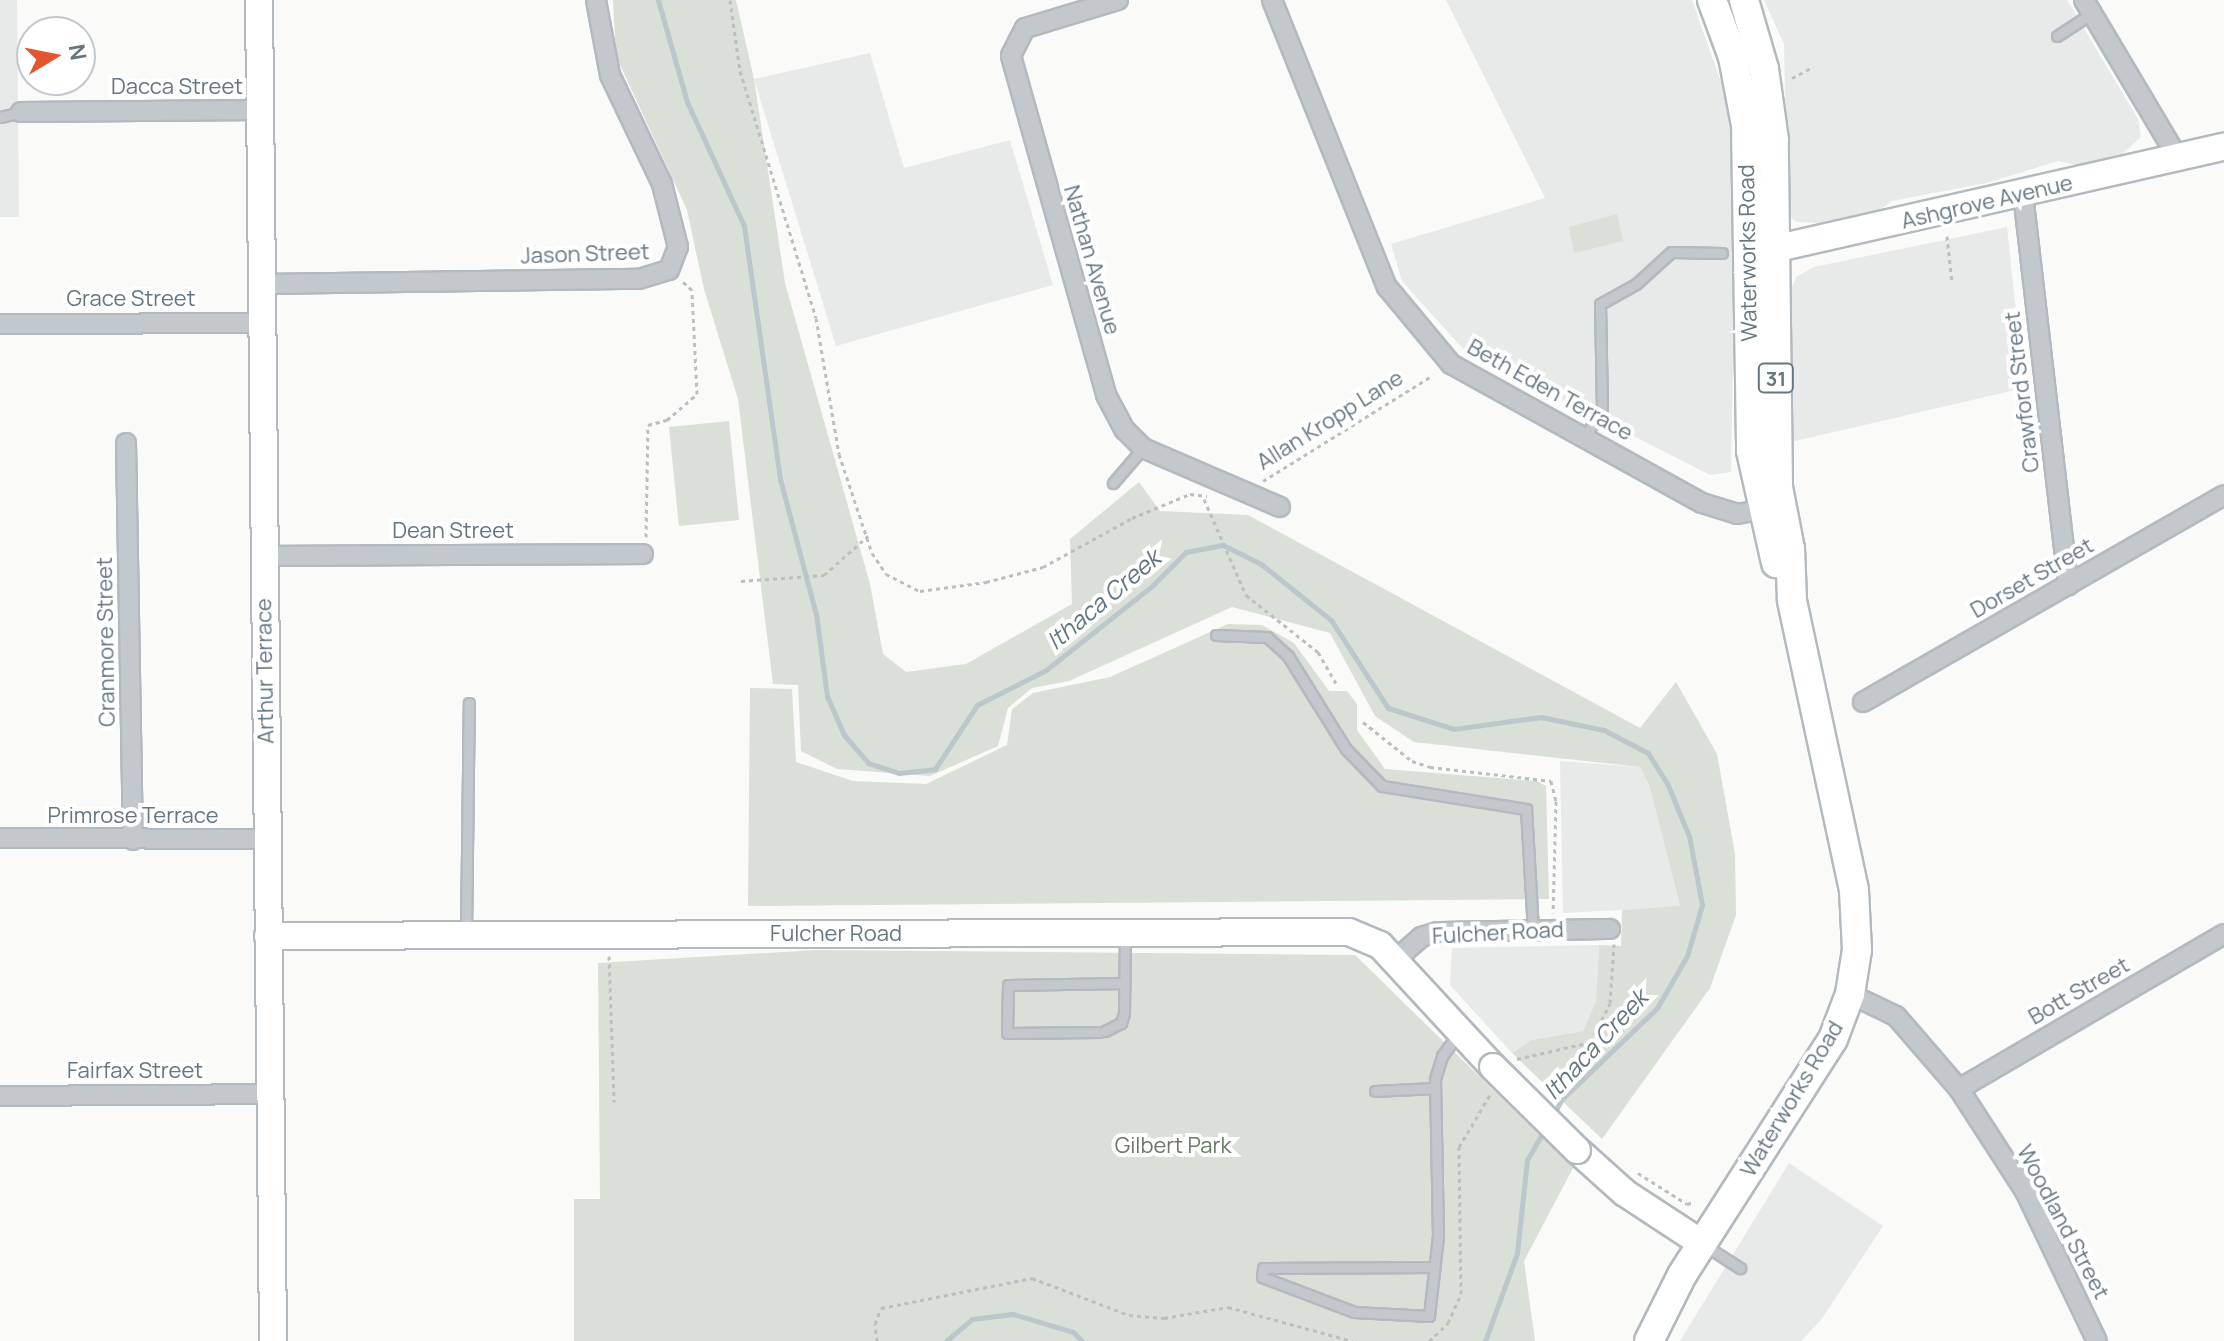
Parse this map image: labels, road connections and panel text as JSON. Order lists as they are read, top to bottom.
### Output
{
  "streets": {
    "main road": ["Waterworks Road", "31"],
    "street": [
      "Dacca Street",
      "Ashgrove Avenue",
      "Jason Street",
      "Nathan Avenue",
      "Grace Street",
      "Beth Eden Terrace",
      "Crawford Street",
      "Dean Street",
      "Dorset Street",
      "Cranmore Street",
      "Arthur Terrace",
      "Primrose Terrace",
      "Fulcher Road",
      "Bott Street",
      "Fairfax Street",
      "Woodland Street"
    ],
    "path": ["Allan Kropp Lane"]
  },
  "crossings": [
    ["Dacca Street", "Arthur Terrace"],
    ["Ashgrove Avenue", "Waterworks Road"],
    ["Ashgrove Avenue", "Crawford Street"],
    ["Waterworks Road", "Beth Eden Terrace"],
    ["Waterworks Road", "Fulcher Road"],
    ["Waterworks Road", "Woodland Street"],
    ["Jason Street", "Arthur Terrace"],
    ["Nathan Avenue", "Allan Kropp Lane"],
    ["Grace Street", "Arthur Terrace"],
    ["Crawford Street", "Dorset Street"],
    ["Dean Street", "Arthur Terrace"],
    ["Cranmore Street", "Primrose Terrace"],
    ["Arthur Terrace", "Primrose Terrace"],
    ["Arthur Terrace", "Fulcher Road"],
    ["Arthur Terrace", "Fairfax Street"],
    ["Bott Street", "Woodland Street"]
  ],
  "water": ["Ithaca Creek"],
  "parks": ["Gilbert Park"],
  "north": "right"
}
